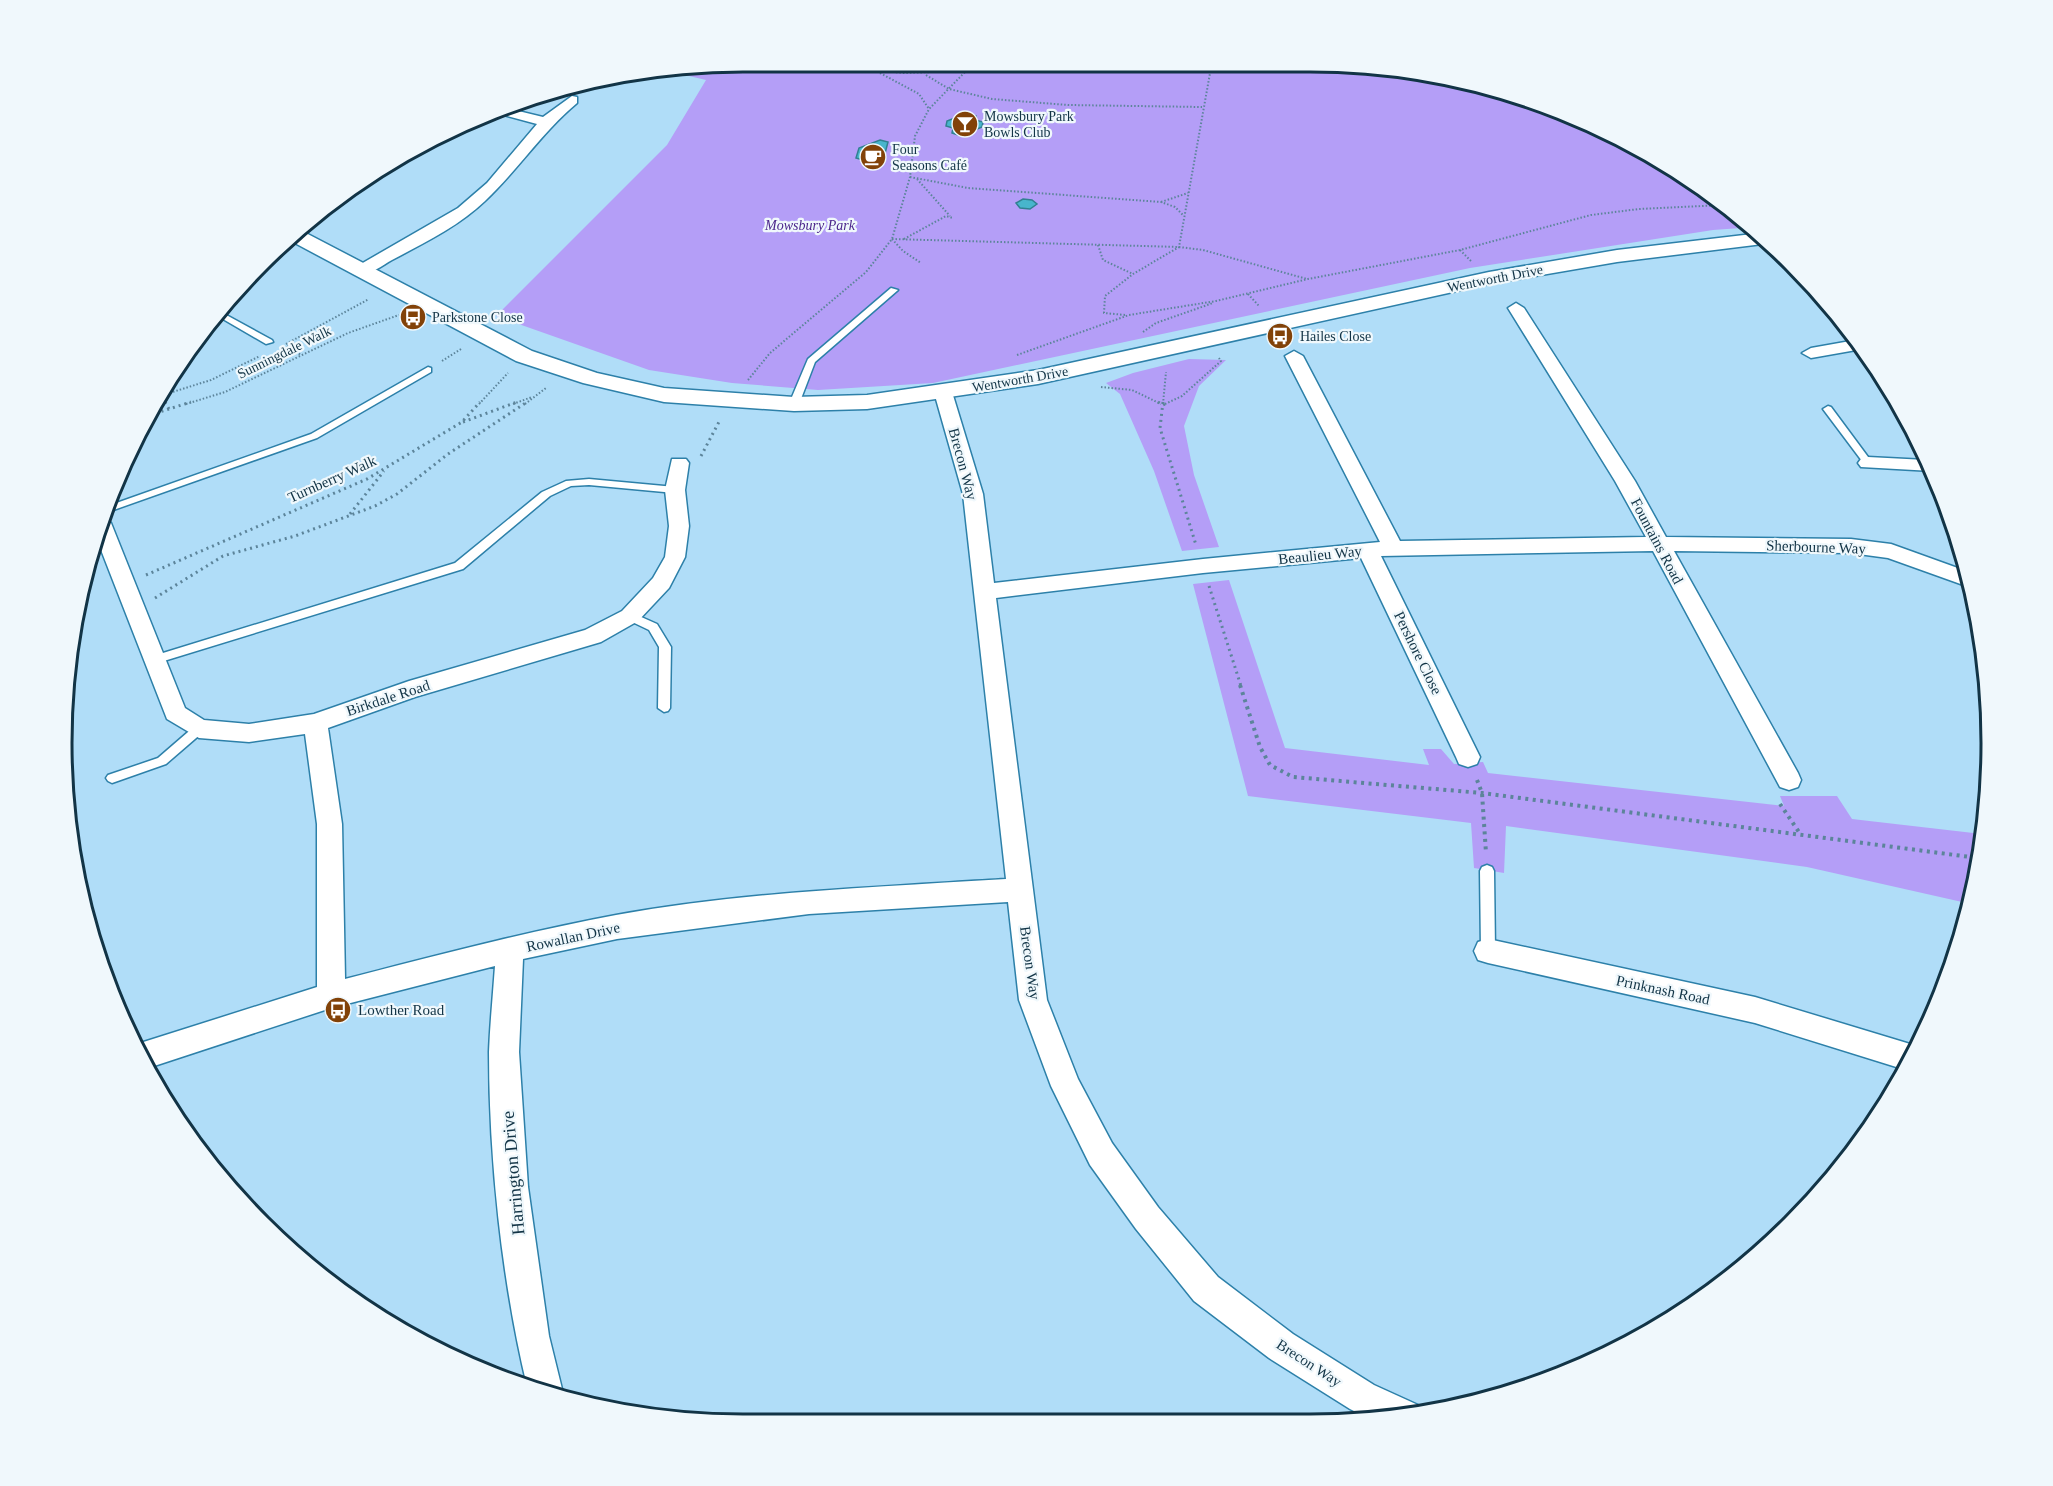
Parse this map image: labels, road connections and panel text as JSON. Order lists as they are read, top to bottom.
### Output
{
  "streets": {
    "street": [
      "Wentworth Drive",
      "Brecon Way",
      "Fountains Road",
      "Sherbourne Way",
      "Beaulieu Way",
      "Pershore Close",
      "Birkdale Road",
      "Rowallan Drive",
      "Prinknash Road",
      "Harrington Drive"
    ],
    "path": ["Sunningdale Walk", "Turnberry Walk"]
  },
  "crossings": [
    ["Wentworth Drive", "Sunningdale Walk"],
    ["Wentworth Drive", "Brecon Way"],
    ["Wentworth Drive", "Turnberry Walk"],
    ["Brecon Way", "Beaulieu Way"],
    ["Brecon Way", "Rowallan Drive"],
    ["Fountains Road", "Sherbourne Way"],
    ["Fountains Road", "Beaulieu Way"],
    ["Sherbourne Way", "Beaulieu Way"],
    ["Beaulieu Way", "Pershore Close"],
    ["Rowallan Drive", "Harrington Drive"]
  ],
  "parks": ["Mowsbury Park"],
  "places": {
    "bar": ["Mowsbury Park Bowls Club"],
    "cafe": ["Four Seasons Café"],
    "bus stop": ["Parkstone Close", "Hailes Close", "Lowther Road"]
  }
}
